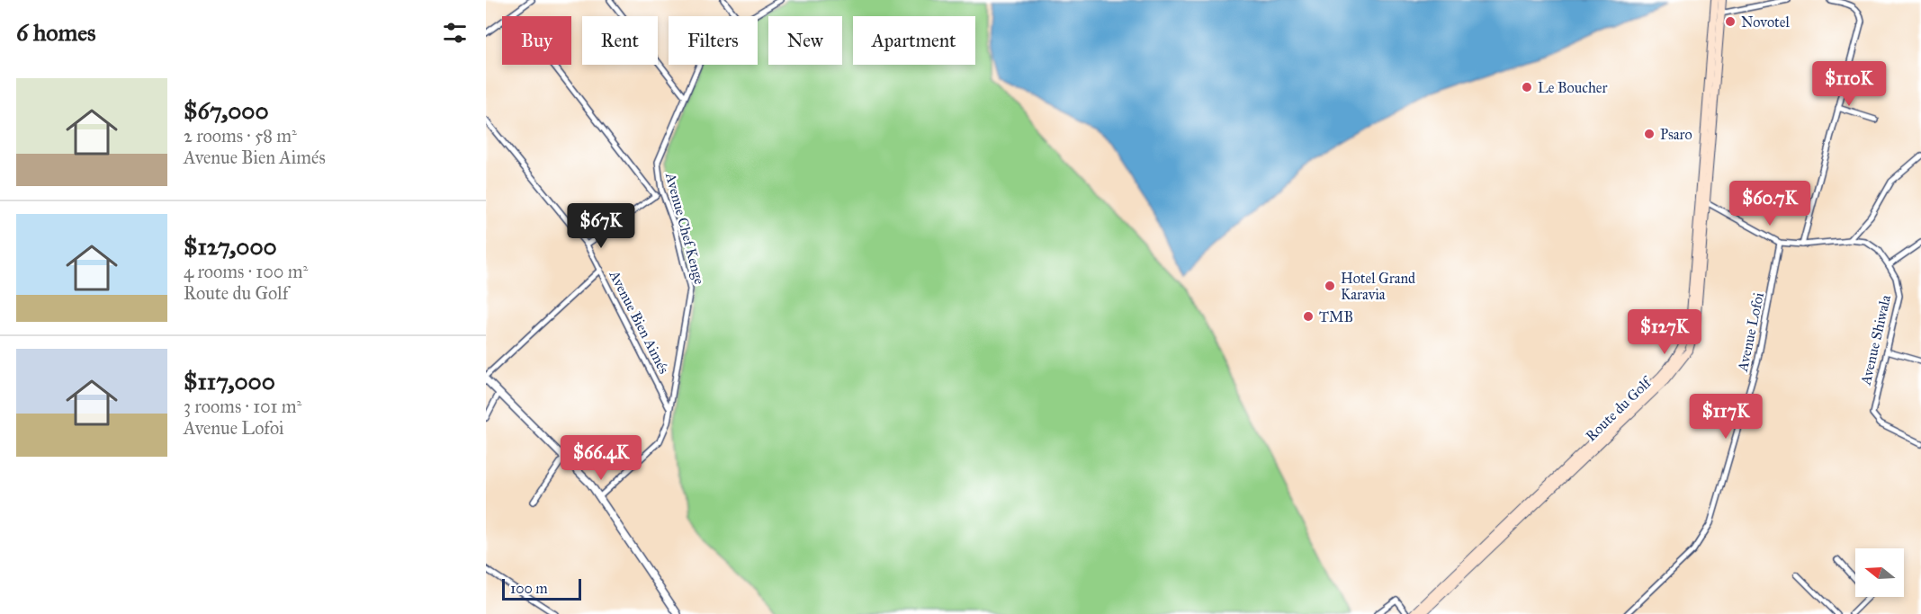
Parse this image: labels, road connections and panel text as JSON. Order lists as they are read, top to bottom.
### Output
{
  "streets": {
    "main road": ["Route du Golf"],
    "street": [
      "Avenue Chef Kenge",
      "Avenue Bien Aimés",
      "Avenue Lofoi",
      "Avenue Shiwala"
    ]
  },
  "crossings": [
    ["Avenue Chef Kenge", "Avenue Bien Aimés"],
    ["Avenue Lofoi", "Avenue Shiwala"],
    ["Avenue Shiwala", "Route du Golf"]
  ],
  "places": [
    "Novotel",
    "Le Boucher",
    "Psaro",
    "Hotel Grand Karavia",
    "TMB"
  ],
  "scale_bar": "100 m",
  "north": "left",
  "page": {
    "heading": "6 homes",
    "chip": [
      "Buy",
      "Rent",
      "Filters",
      "New",
      "Apartment"
    ],
    "price": [
      "$110K",
      "$60.7K",
      "$67K",
      "$127K",
      "$117K",
      "$66.4K"
    ],
    "list": [
      {
        "name": "$67,000",
        "note": "2 rooms · 58 m² · Avenue Bien Aimés"
      },
      {
        "name": "$127,000",
        "note": "4 rooms · 100 m² · Route du Golf"
      },
      {
        "name": "$117,000",
        "note": "3 rooms · 101 m² · Avenue Lofoi"
      }
    ],
    "scale": "100 m"
  }
}
